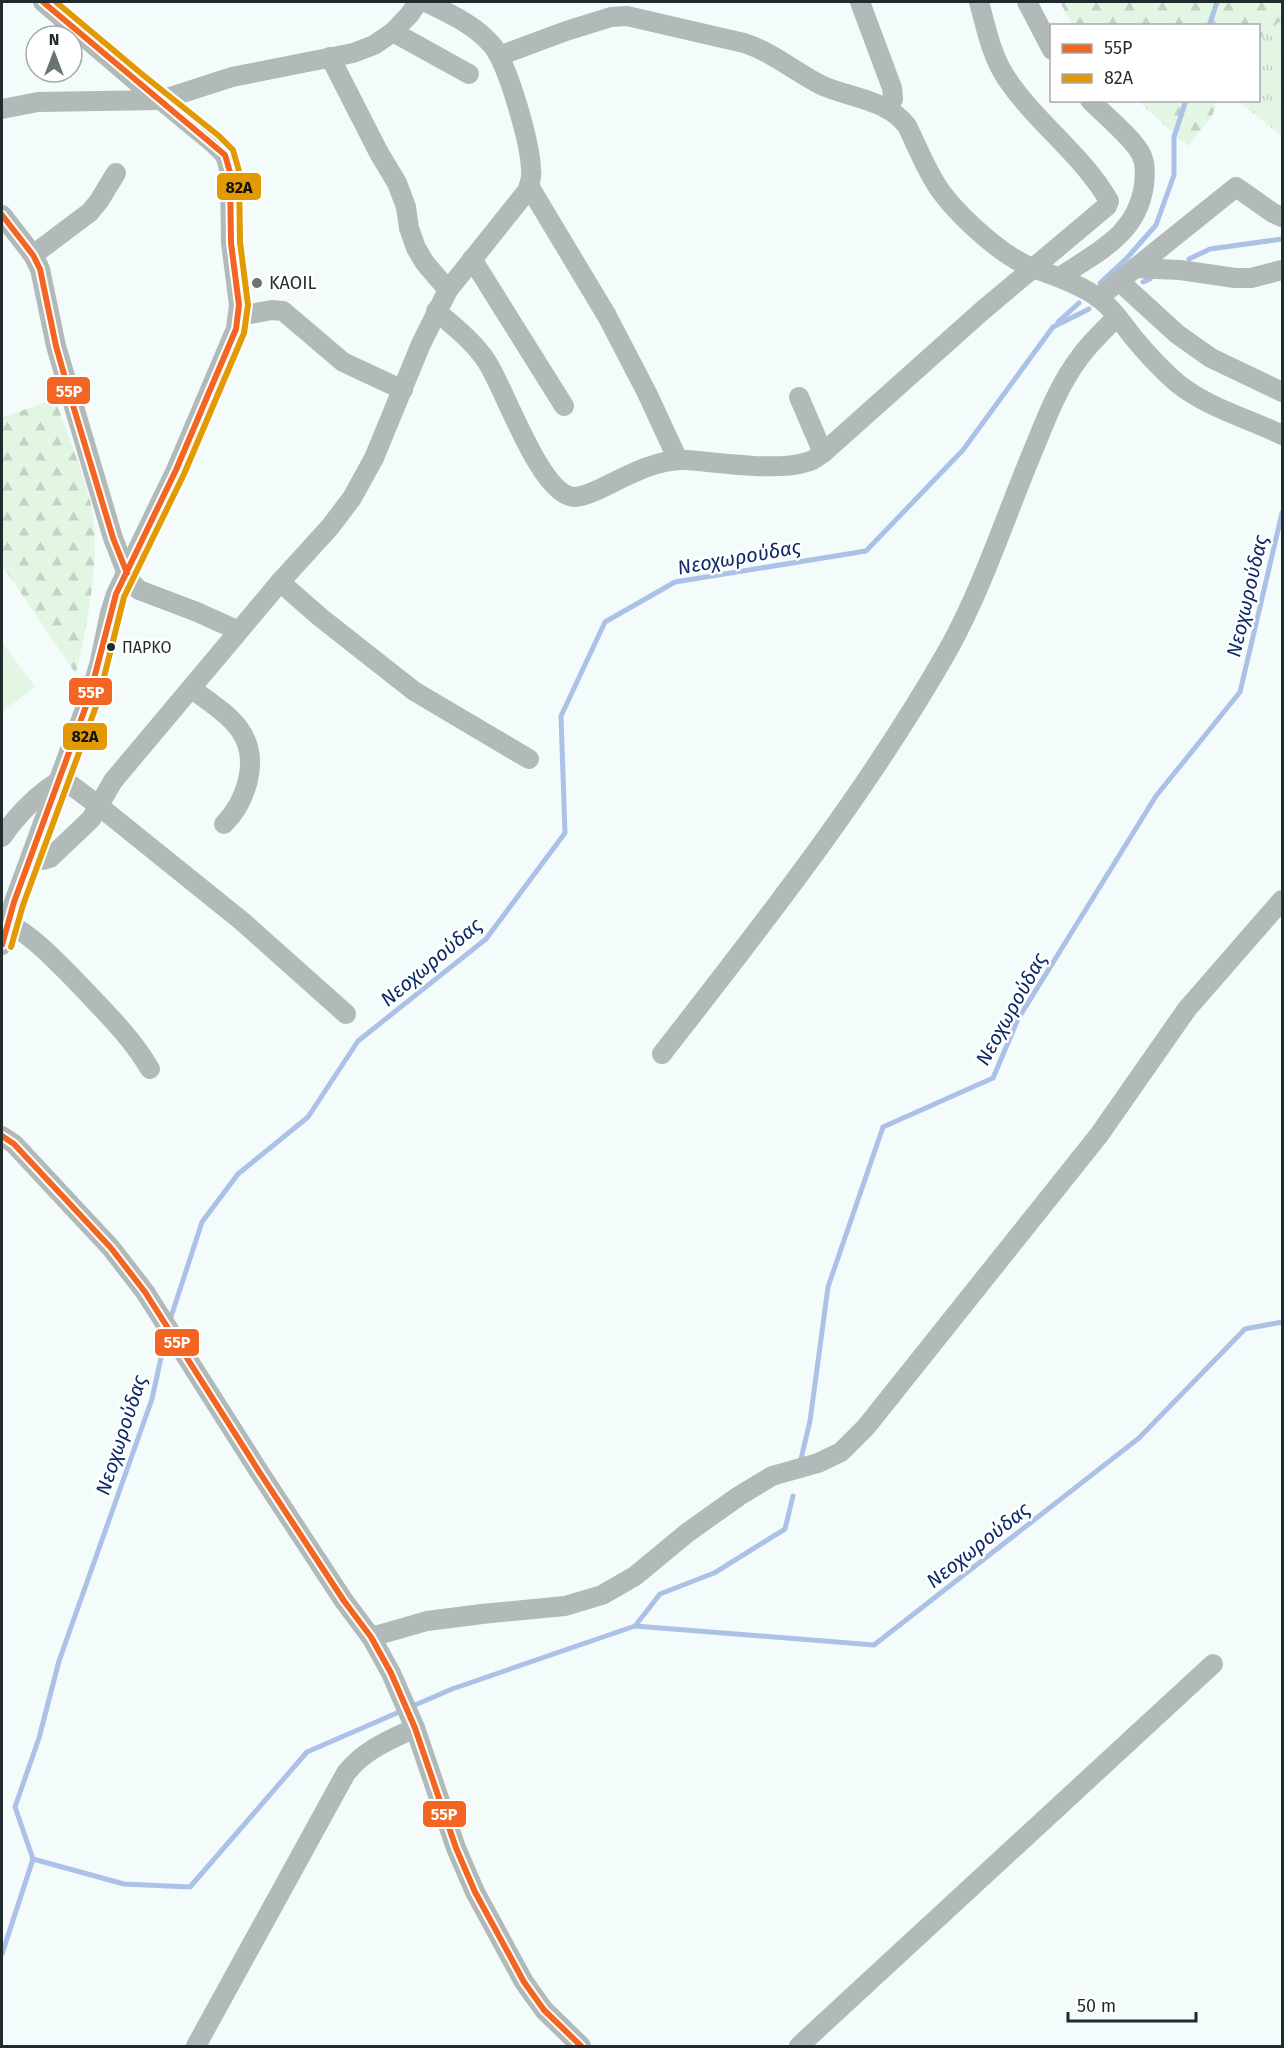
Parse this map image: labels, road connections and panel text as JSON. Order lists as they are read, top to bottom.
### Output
{
  "water": ["Νεοχωρούδας"],
  "places": ["KAOIL", "ΠΑΡΚΟ"],
  "lines": ["transit line 55Ρ", "transit line 82Α"],
  "legend": ["55Ρ", "82Α"],
  "scale_bar": "50 m",
  "north": "top"
}
